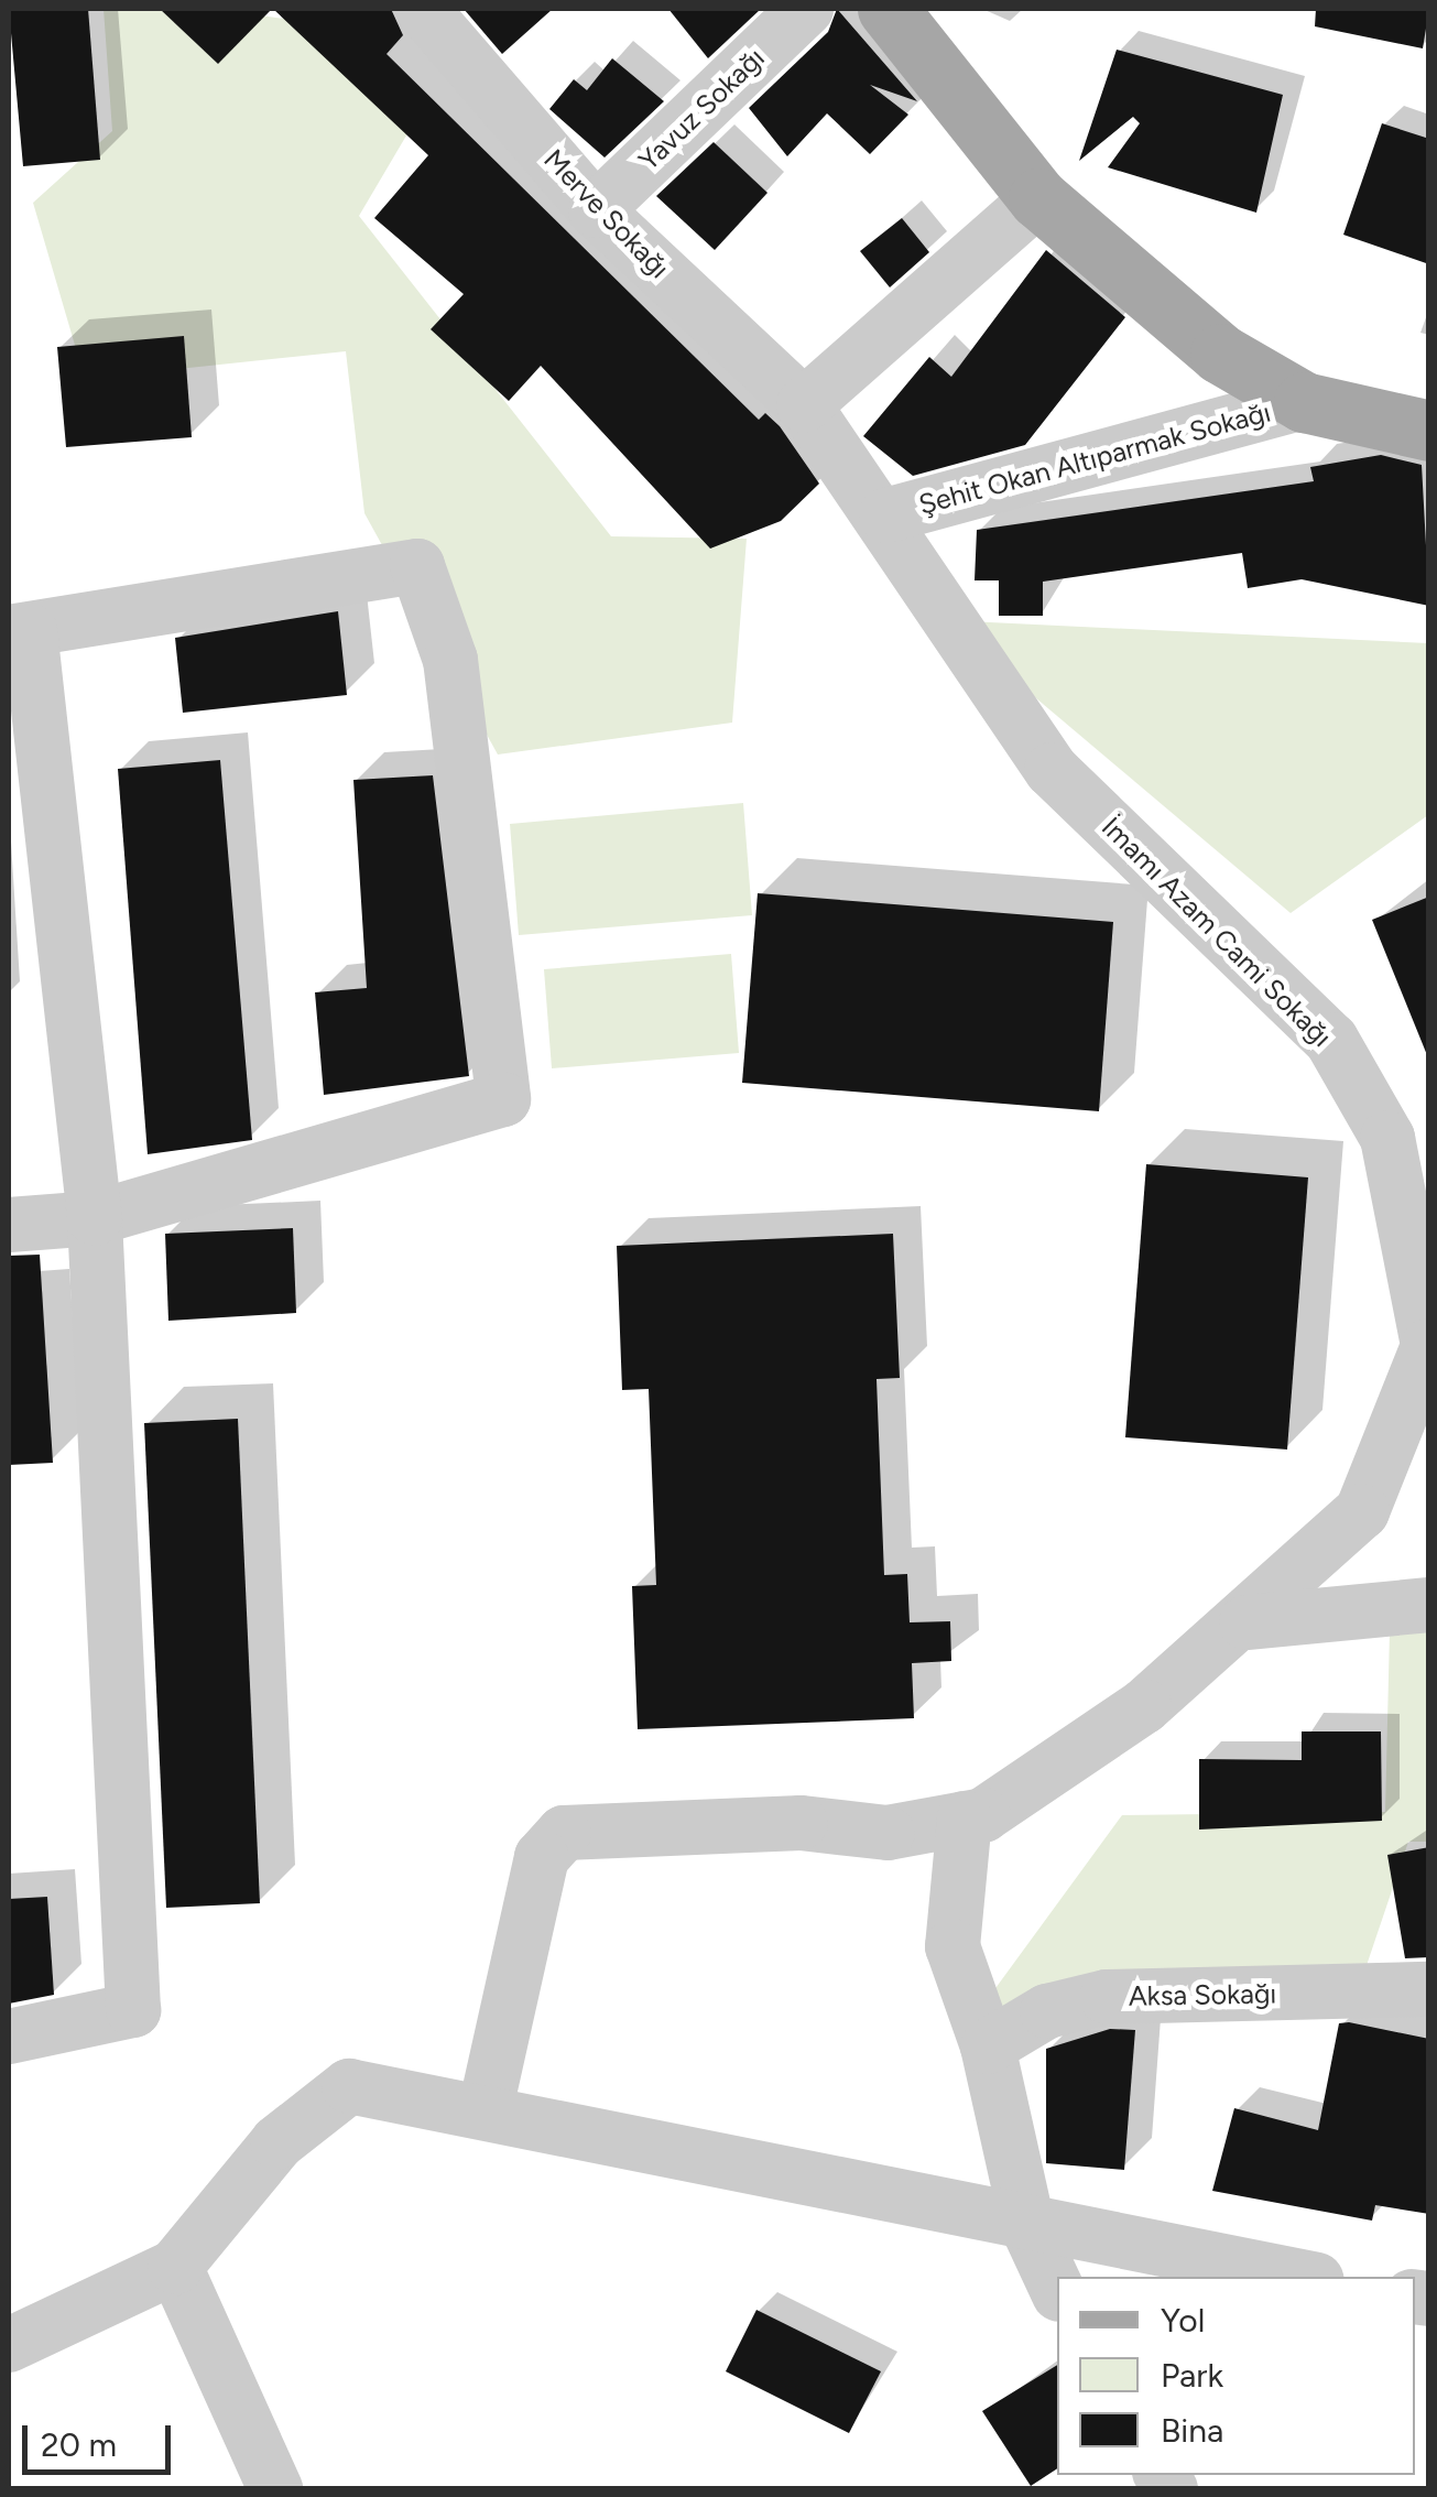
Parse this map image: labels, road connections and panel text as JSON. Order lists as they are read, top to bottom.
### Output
{
  "streets": {
    "street": [
      "Yavuz Sokağı",
      "Merve Sokağı",
      "Şehit Okan Altıparmak Sokağı",
      "İmamı Azam Cami Sokağı",
      "Aksa Sokağı"
    ]
  },
  "crossings": [
    ["Yavuz Sokağı", "Merve Sokağı"],
    ["Merve Sokağı", "İmamı Azam Cami Sokağı"],
    ["Şehit Okan Altıparmak Sokağı", "İmamı Azam Cami Sokağı"]
  ],
  "legend": ["Yol", "Park", "Bina"],
  "scale_bar": "20 m"
}
